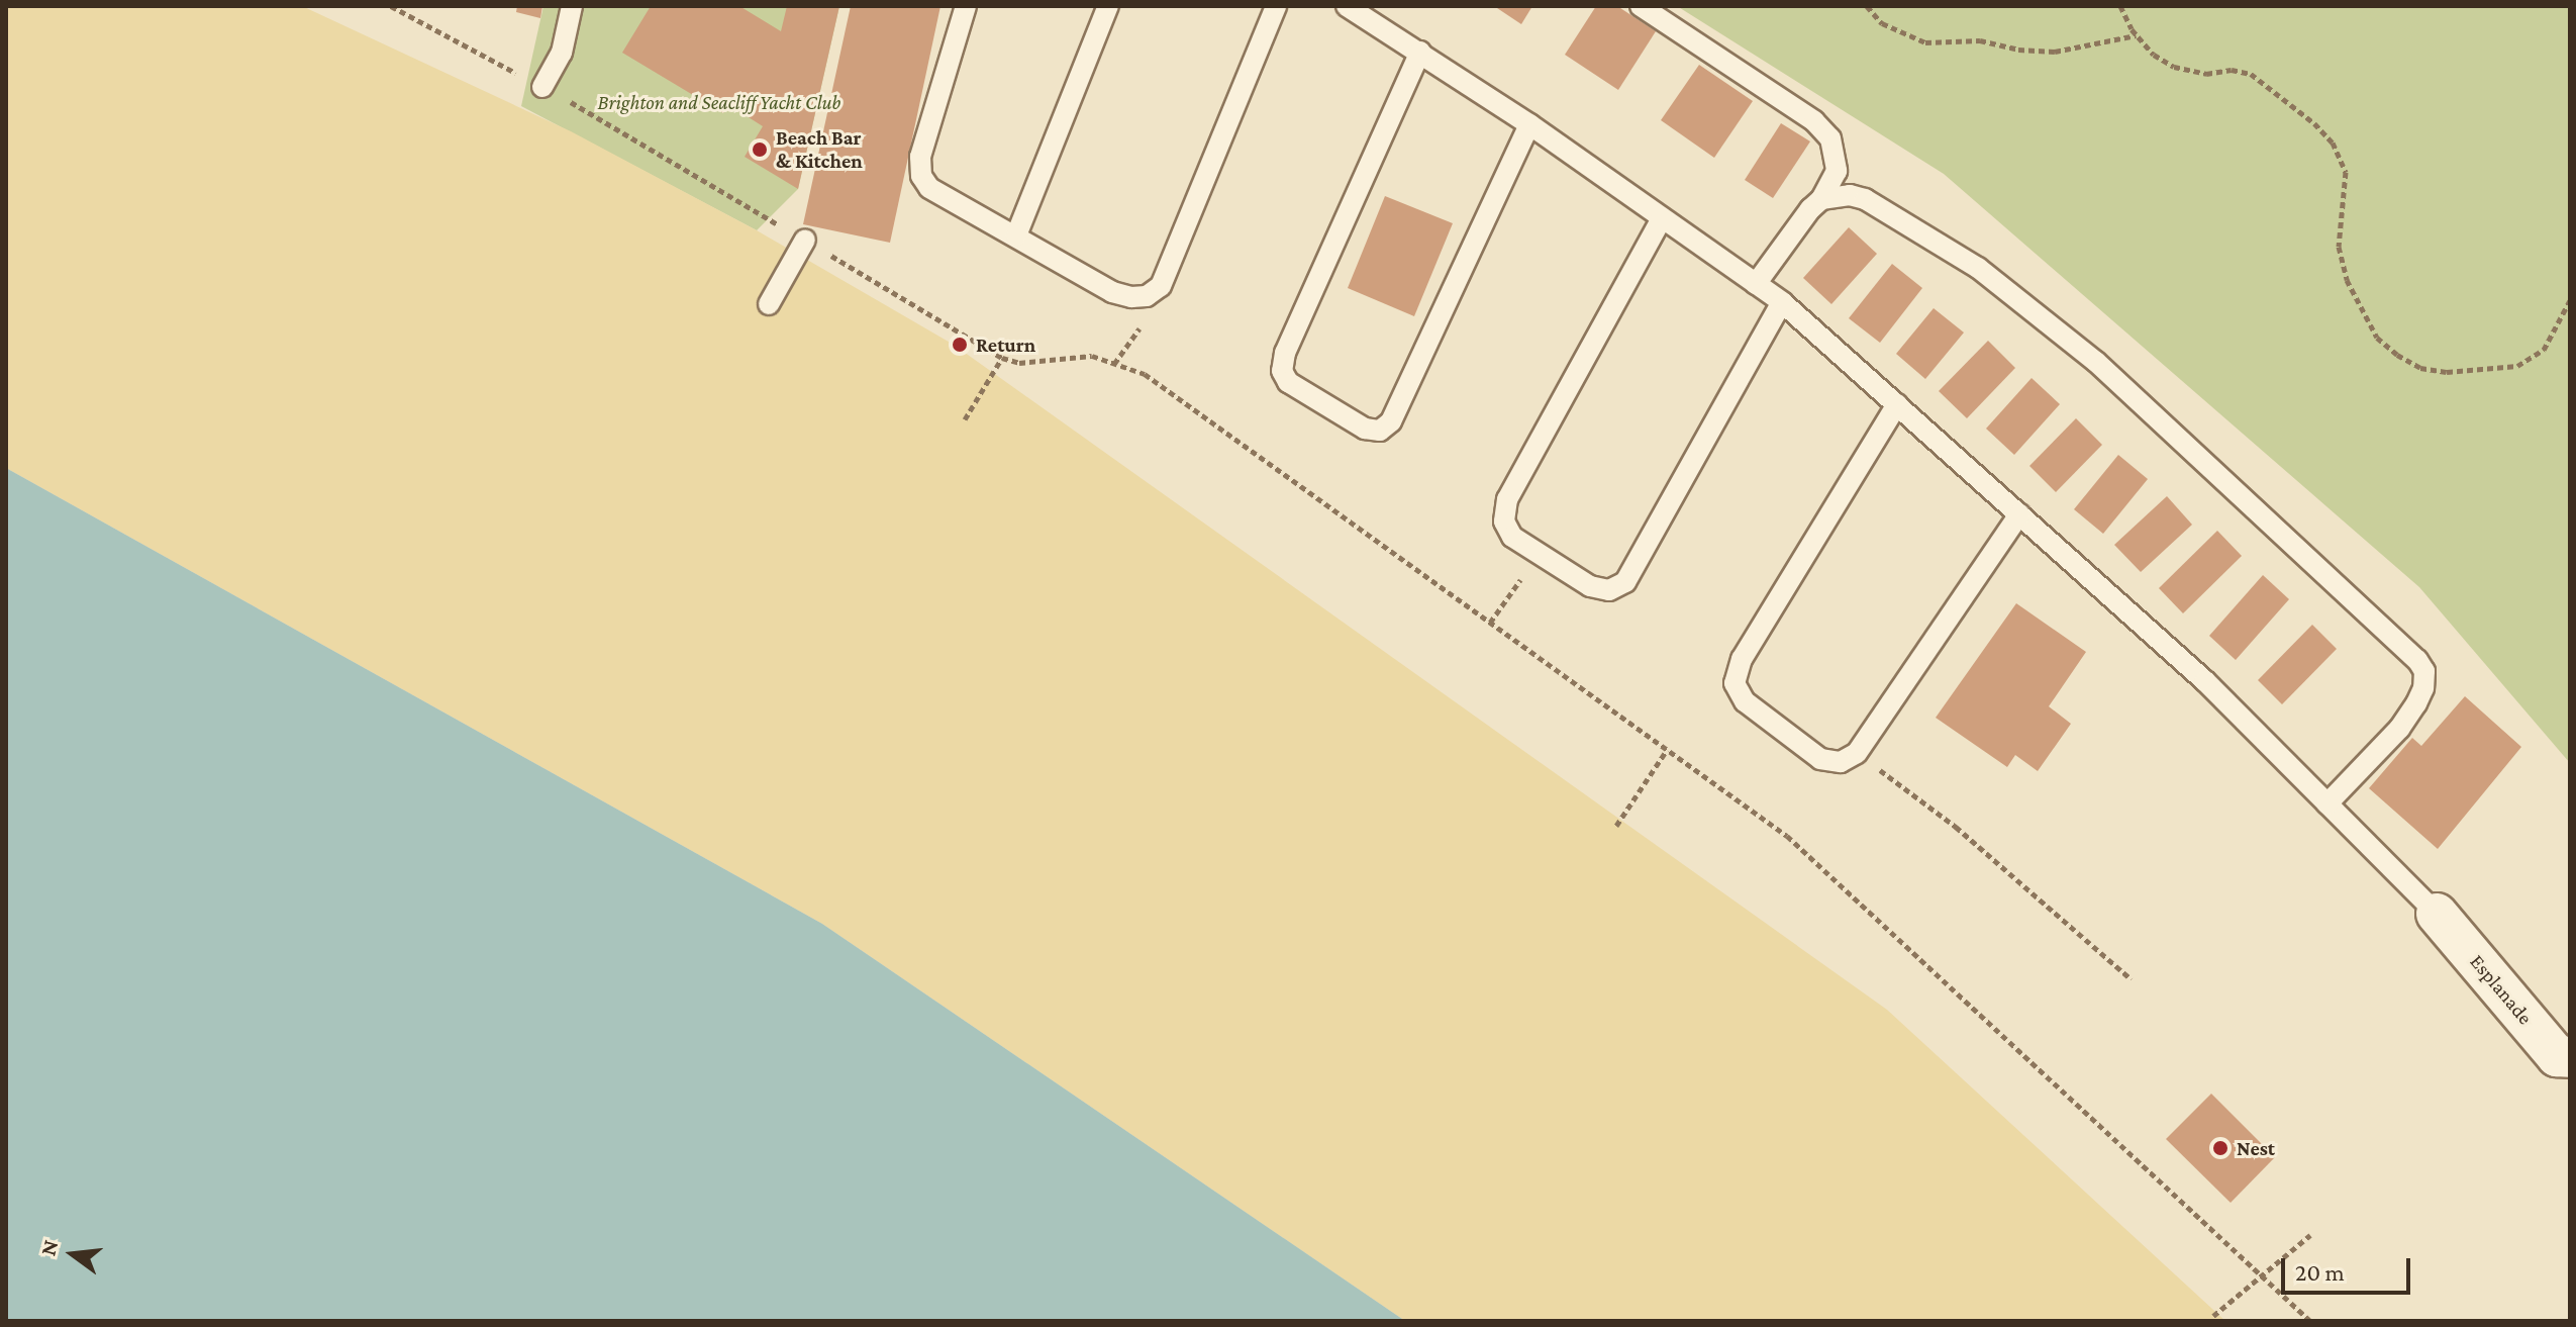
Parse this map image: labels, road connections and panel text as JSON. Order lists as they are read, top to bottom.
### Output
{
  "streets": {
    "street": ["Esplanade"]
  },
  "parks": ["Brighton and Seacliff Yacht Club"],
  "places": ["Beach Bar & Kitchen", "Return", "Nest"],
  "scale_bar": "20 m",
  "north": "left"
}
